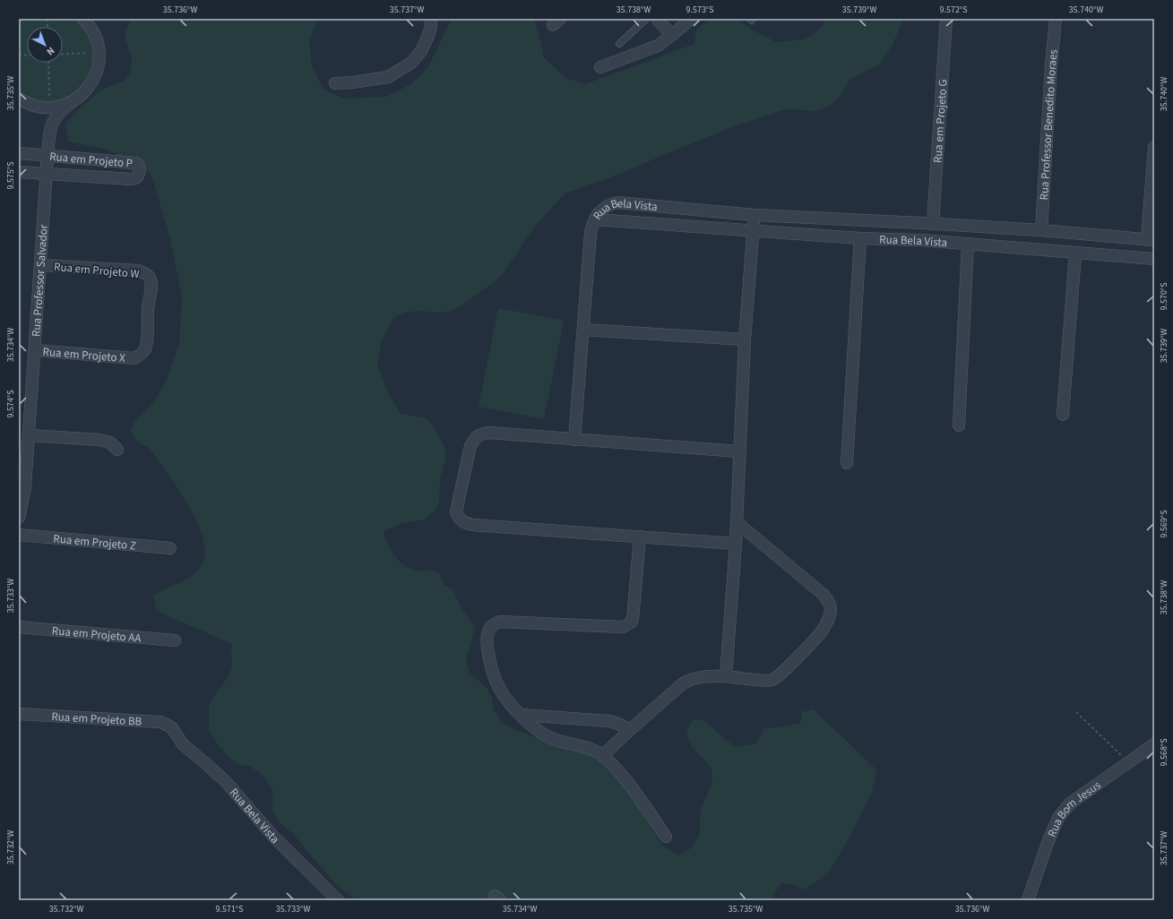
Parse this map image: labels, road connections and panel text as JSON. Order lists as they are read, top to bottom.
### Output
{
  "streets": {
    "street": [
      "Rua em Projeto G",
      "Rua Professor Benedito Moraes",
      "Rua em Projeto P",
      "Rua Bela Vista",
      "Rua em Projeto W",
      "Rua Professor Salvador",
      "Rua em Projeto X",
      "Rua em Projeto Z",
      "Rua em Projeto AA",
      "Rua em Projeto BB",
      "Rua Bom Jesus"
    ]
  },
  "crossings": [
    ["Rua em Projeto G", "Rua Bela Vista"],
    ["Rua Professor Benedito Moraes", "Rua Bela Vista"],
    ["Rua em Projeto P", "Rua Professor Salvador"],
    ["Rua Bela Vista", "Rua em Projeto BB"],
    ["Rua em Projeto W", "Rua Professor Salvador"],
    ["Rua em Projeto W", "Rua em Projeto X"],
    ["Rua Professor Salvador", "Rua em Projeto X"]
  ],
  "north": "bottom right",
  "coordinates": [
    "35.736°W",
    "35.737°W",
    "35.738°W",
    "9.573°S",
    "35.739°W",
    "9.572°S",
    "35.740°W",
    "35.735°W",
    "9.575°S",
    "9.570°S",
    "35.734°W",
    "9.574°S",
    "9.569°S",
    "35.733°W",
    "9.568°S",
    "35.732°W",
    "9.571°S"
  ]
}
